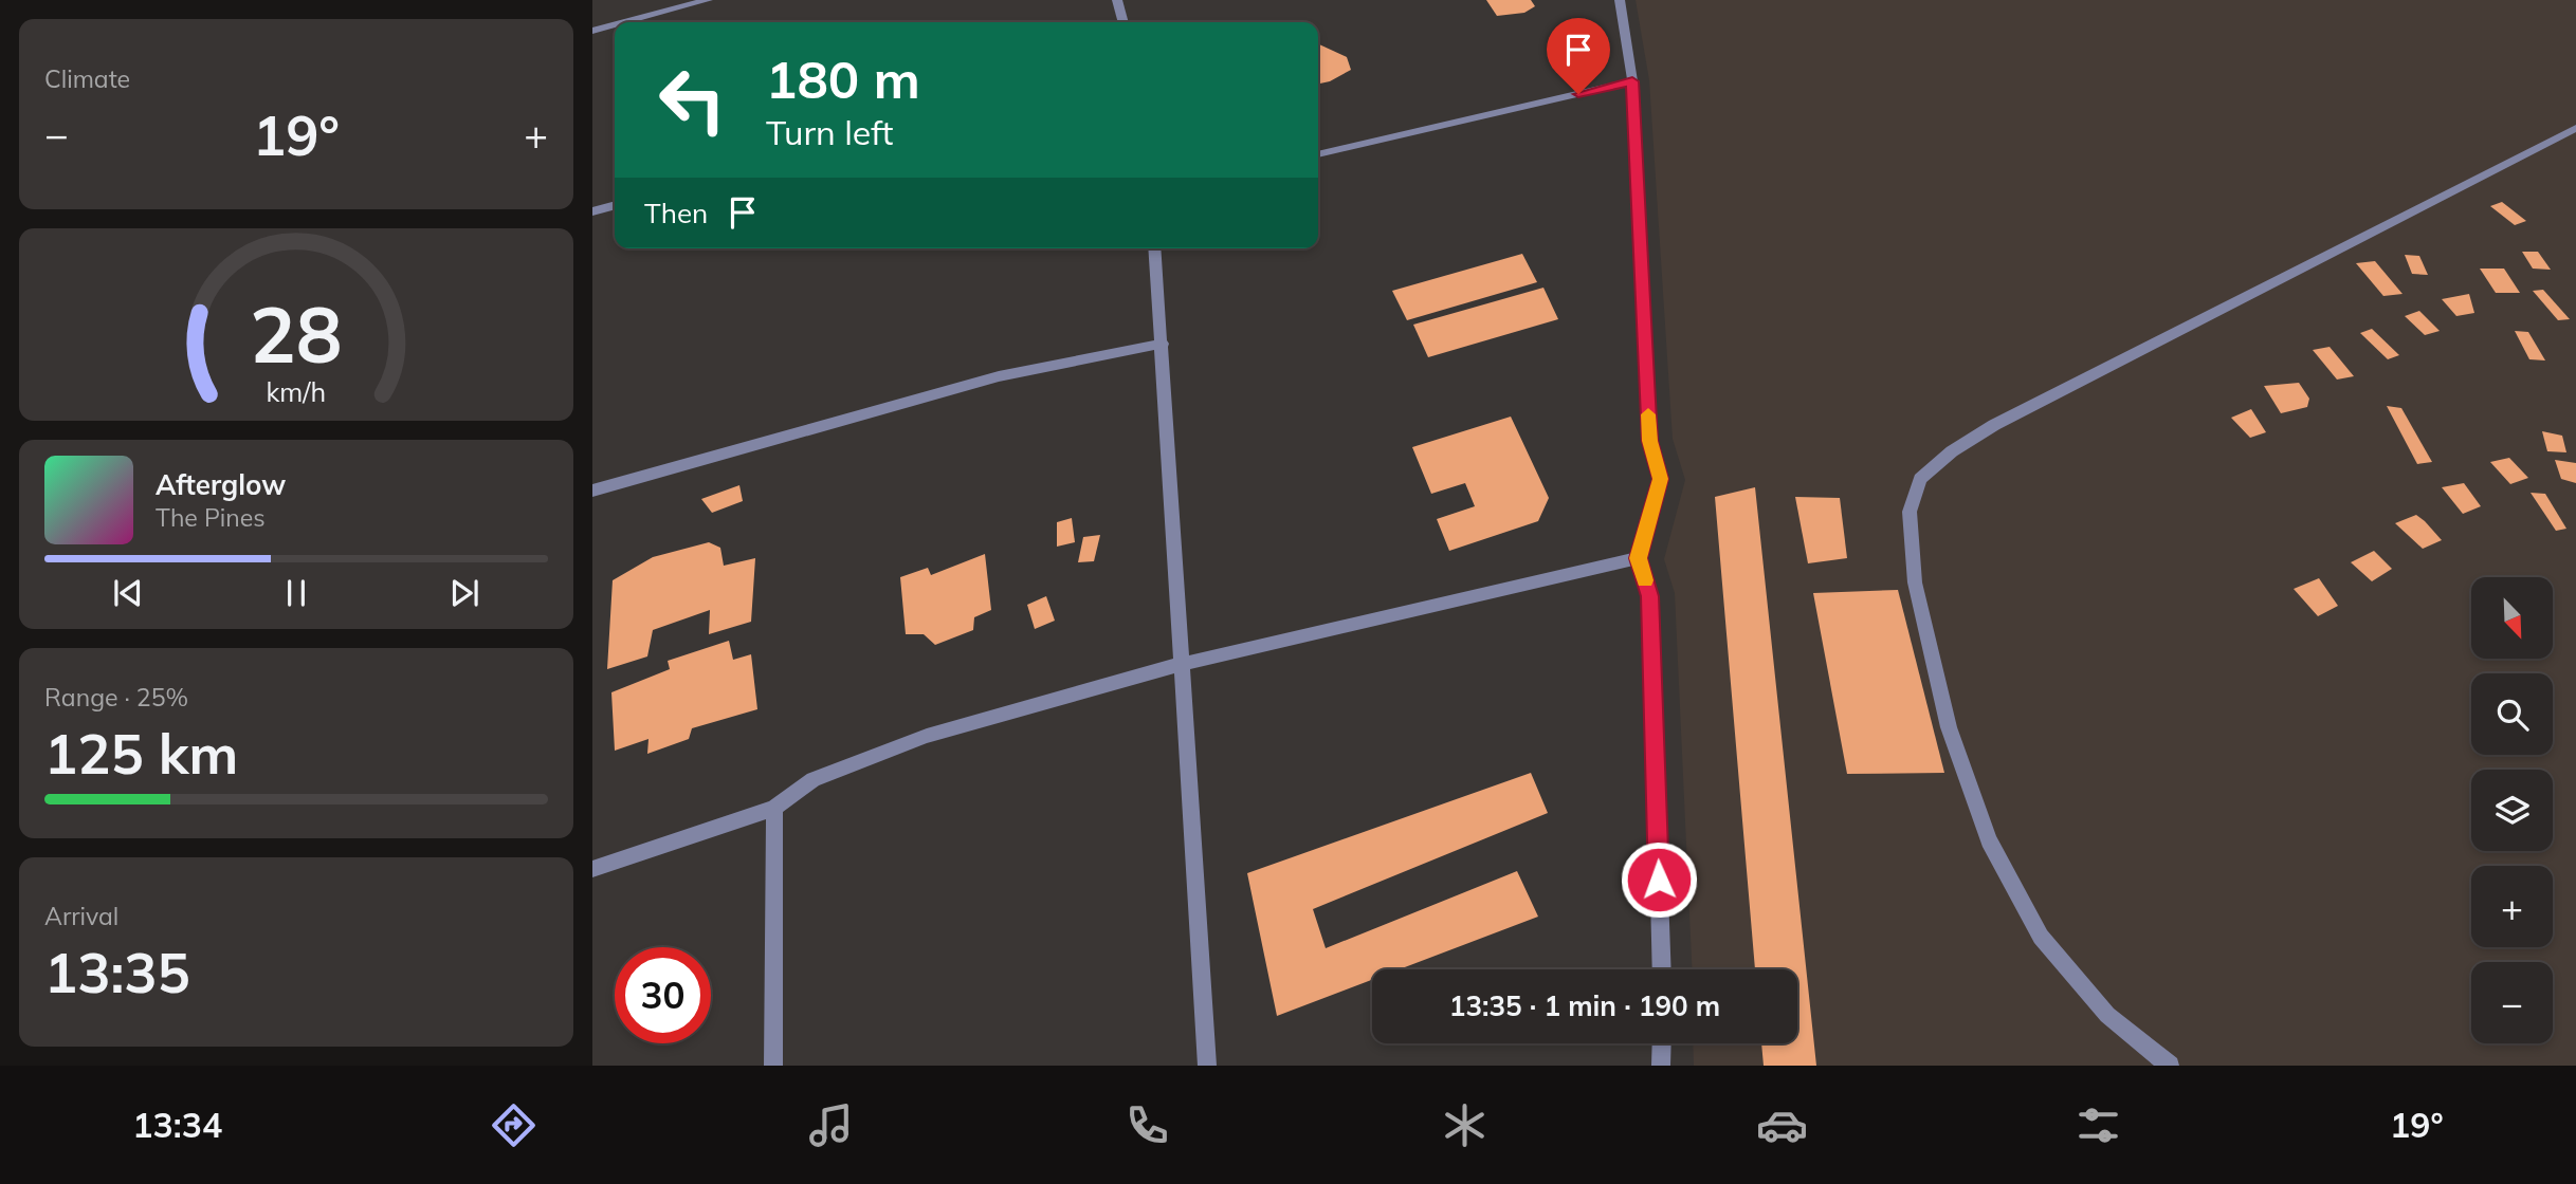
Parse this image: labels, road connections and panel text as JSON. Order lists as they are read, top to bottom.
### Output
{
  "north": "bottom right",
  "page": {
    "tile": [
      "Climate",
      ["Range · 25%", "125 km"],
      ["Arrival", "13:35"]
    ],
    "turn": ["180 m", "Turn left"],
    "heat": ["−", "19°", "+"],
    "then": "Then",
    "song": ["Afterglow", "The Pines"],
    "map_buttons": ["+", "−"],
    "limit": "30",
    "trip": "13:35 · 1 min · 190 m",
    "tabs": ["13:34", "19°"],
    "gauge": ["28", "km/h"]
  }
}
